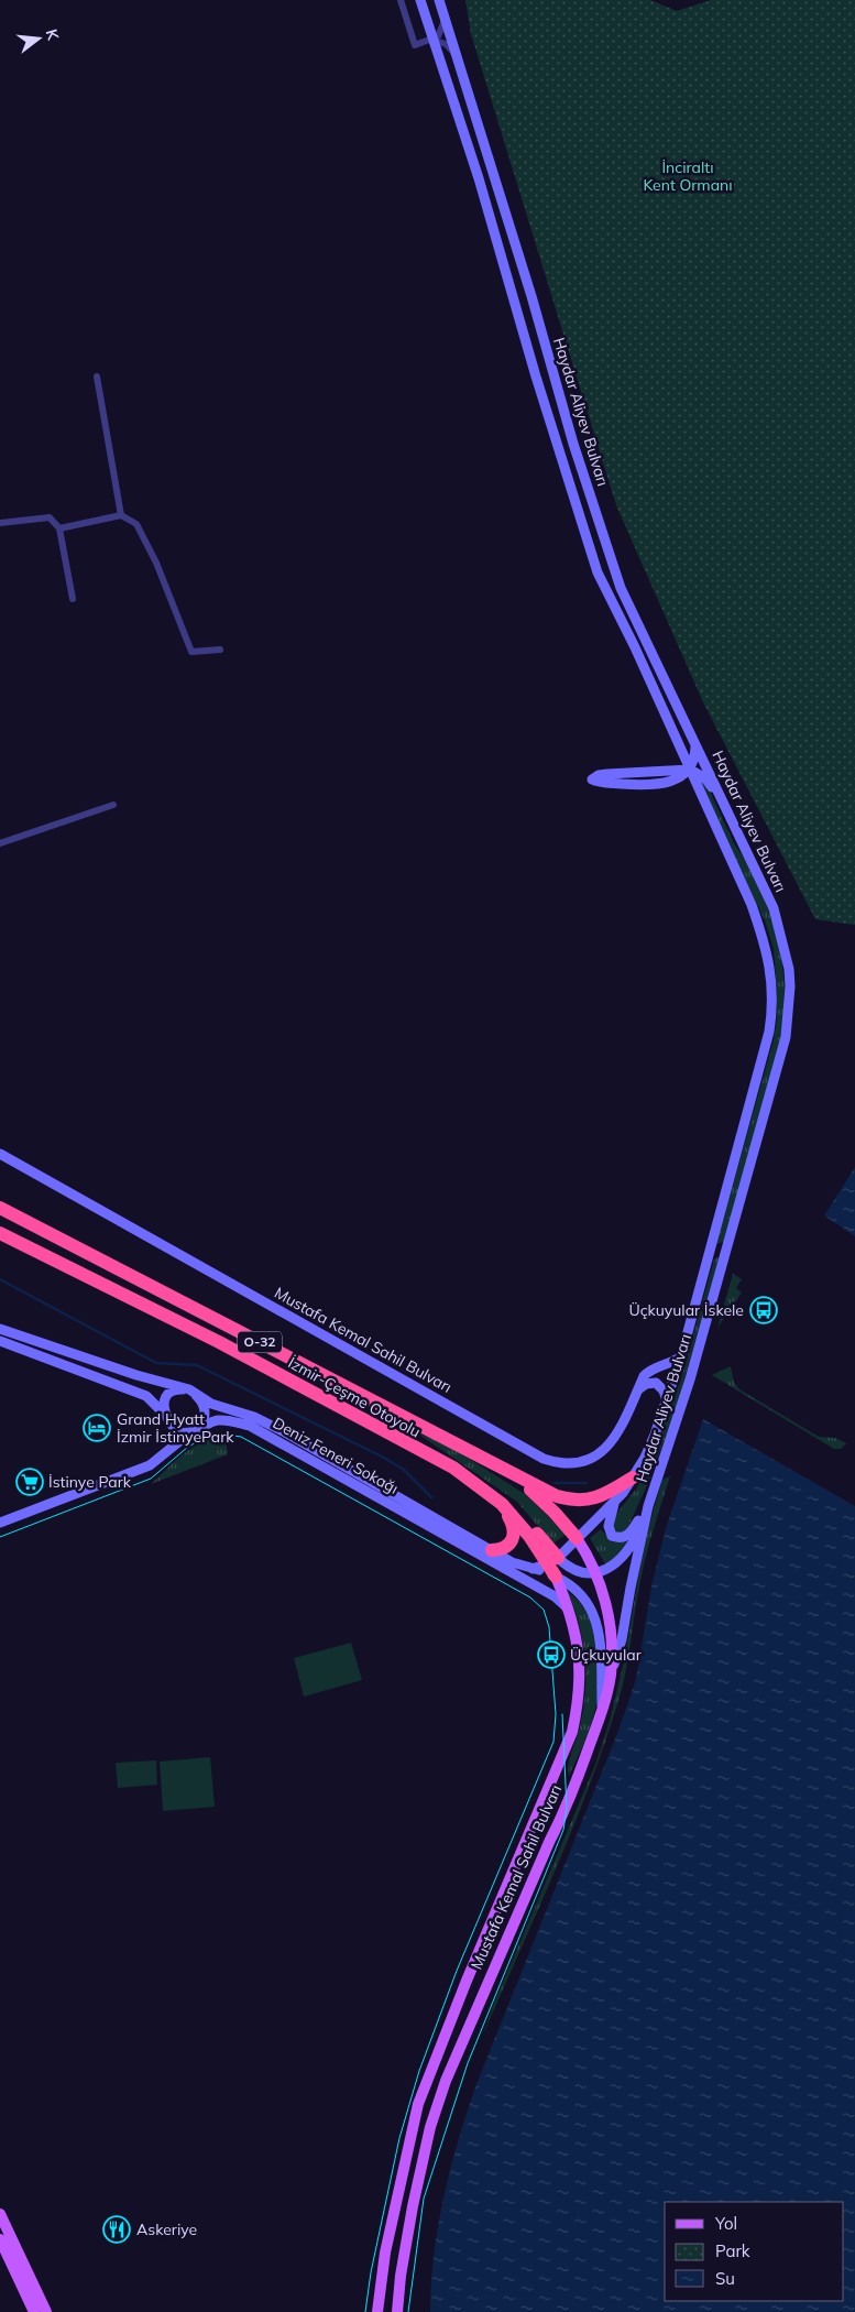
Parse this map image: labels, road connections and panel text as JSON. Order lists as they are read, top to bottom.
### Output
{
  "streets": {
    "highway": ["Mustafa Kemal Sahil Bulvarı", "O-32", "İzmir-Çeşme Otoyolu"],
    "main road": ["Haydar Aliyev Bulvarı", "Deniz Feneri Sokağı"]
  },
  "crossings": [
    ["Haydar Aliyev Bulvarı", "Mustafa Kemal Sahil Bulvarı"],
    ["Haydar Aliyev Bulvarı", "İzmir-Çeşme Otoyolu"],
    ["Mustafa Kemal Sahil Bulvarı", "İzmir-Çeşme Otoyolu"]
  ],
  "parks": ["İnciraltı Kent Ormanı"],
  "places": {
    "bus stop": ["Üçkuyular İskele", "Üçkuyular"],
    "hotel": ["Grand Hyatt İzmir İstinyePark"],
    "supermarket": ["İstinye Park"],
    "restaurant": ["Askeriye"]
  },
  "legend": ["Yol", "Park", "Su"],
  "north": "right"
}
